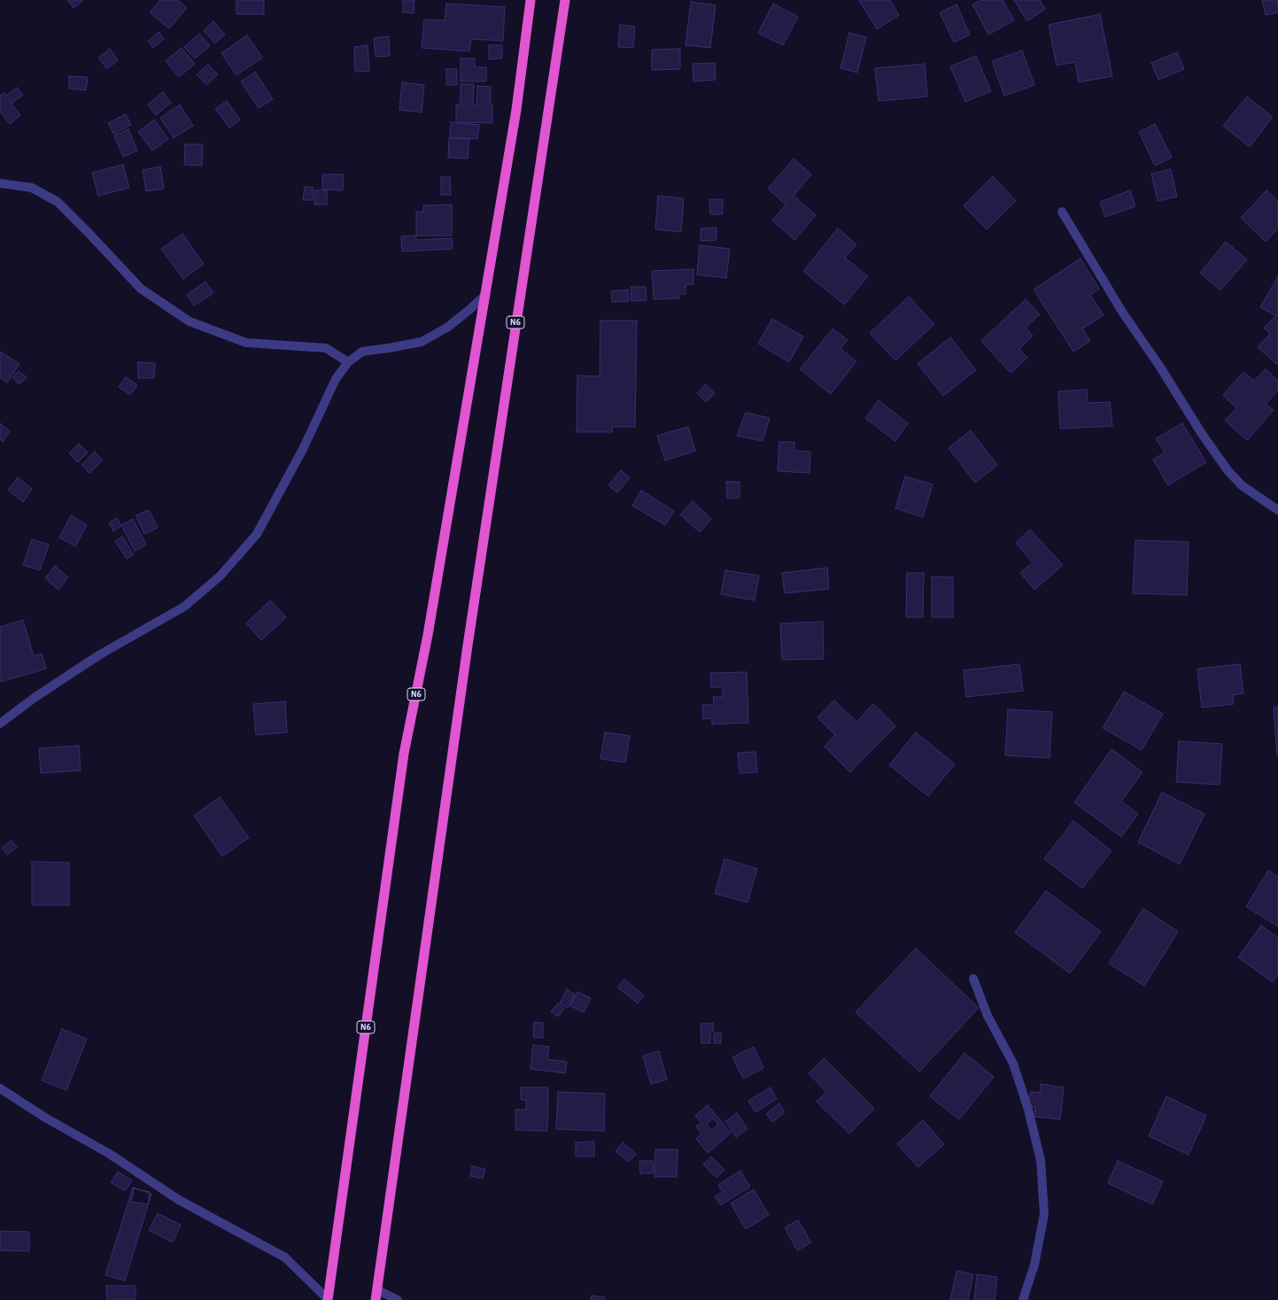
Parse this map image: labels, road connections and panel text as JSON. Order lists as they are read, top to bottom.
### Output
{
  "streets": {
    "highway": ["N6"]
  }
}
